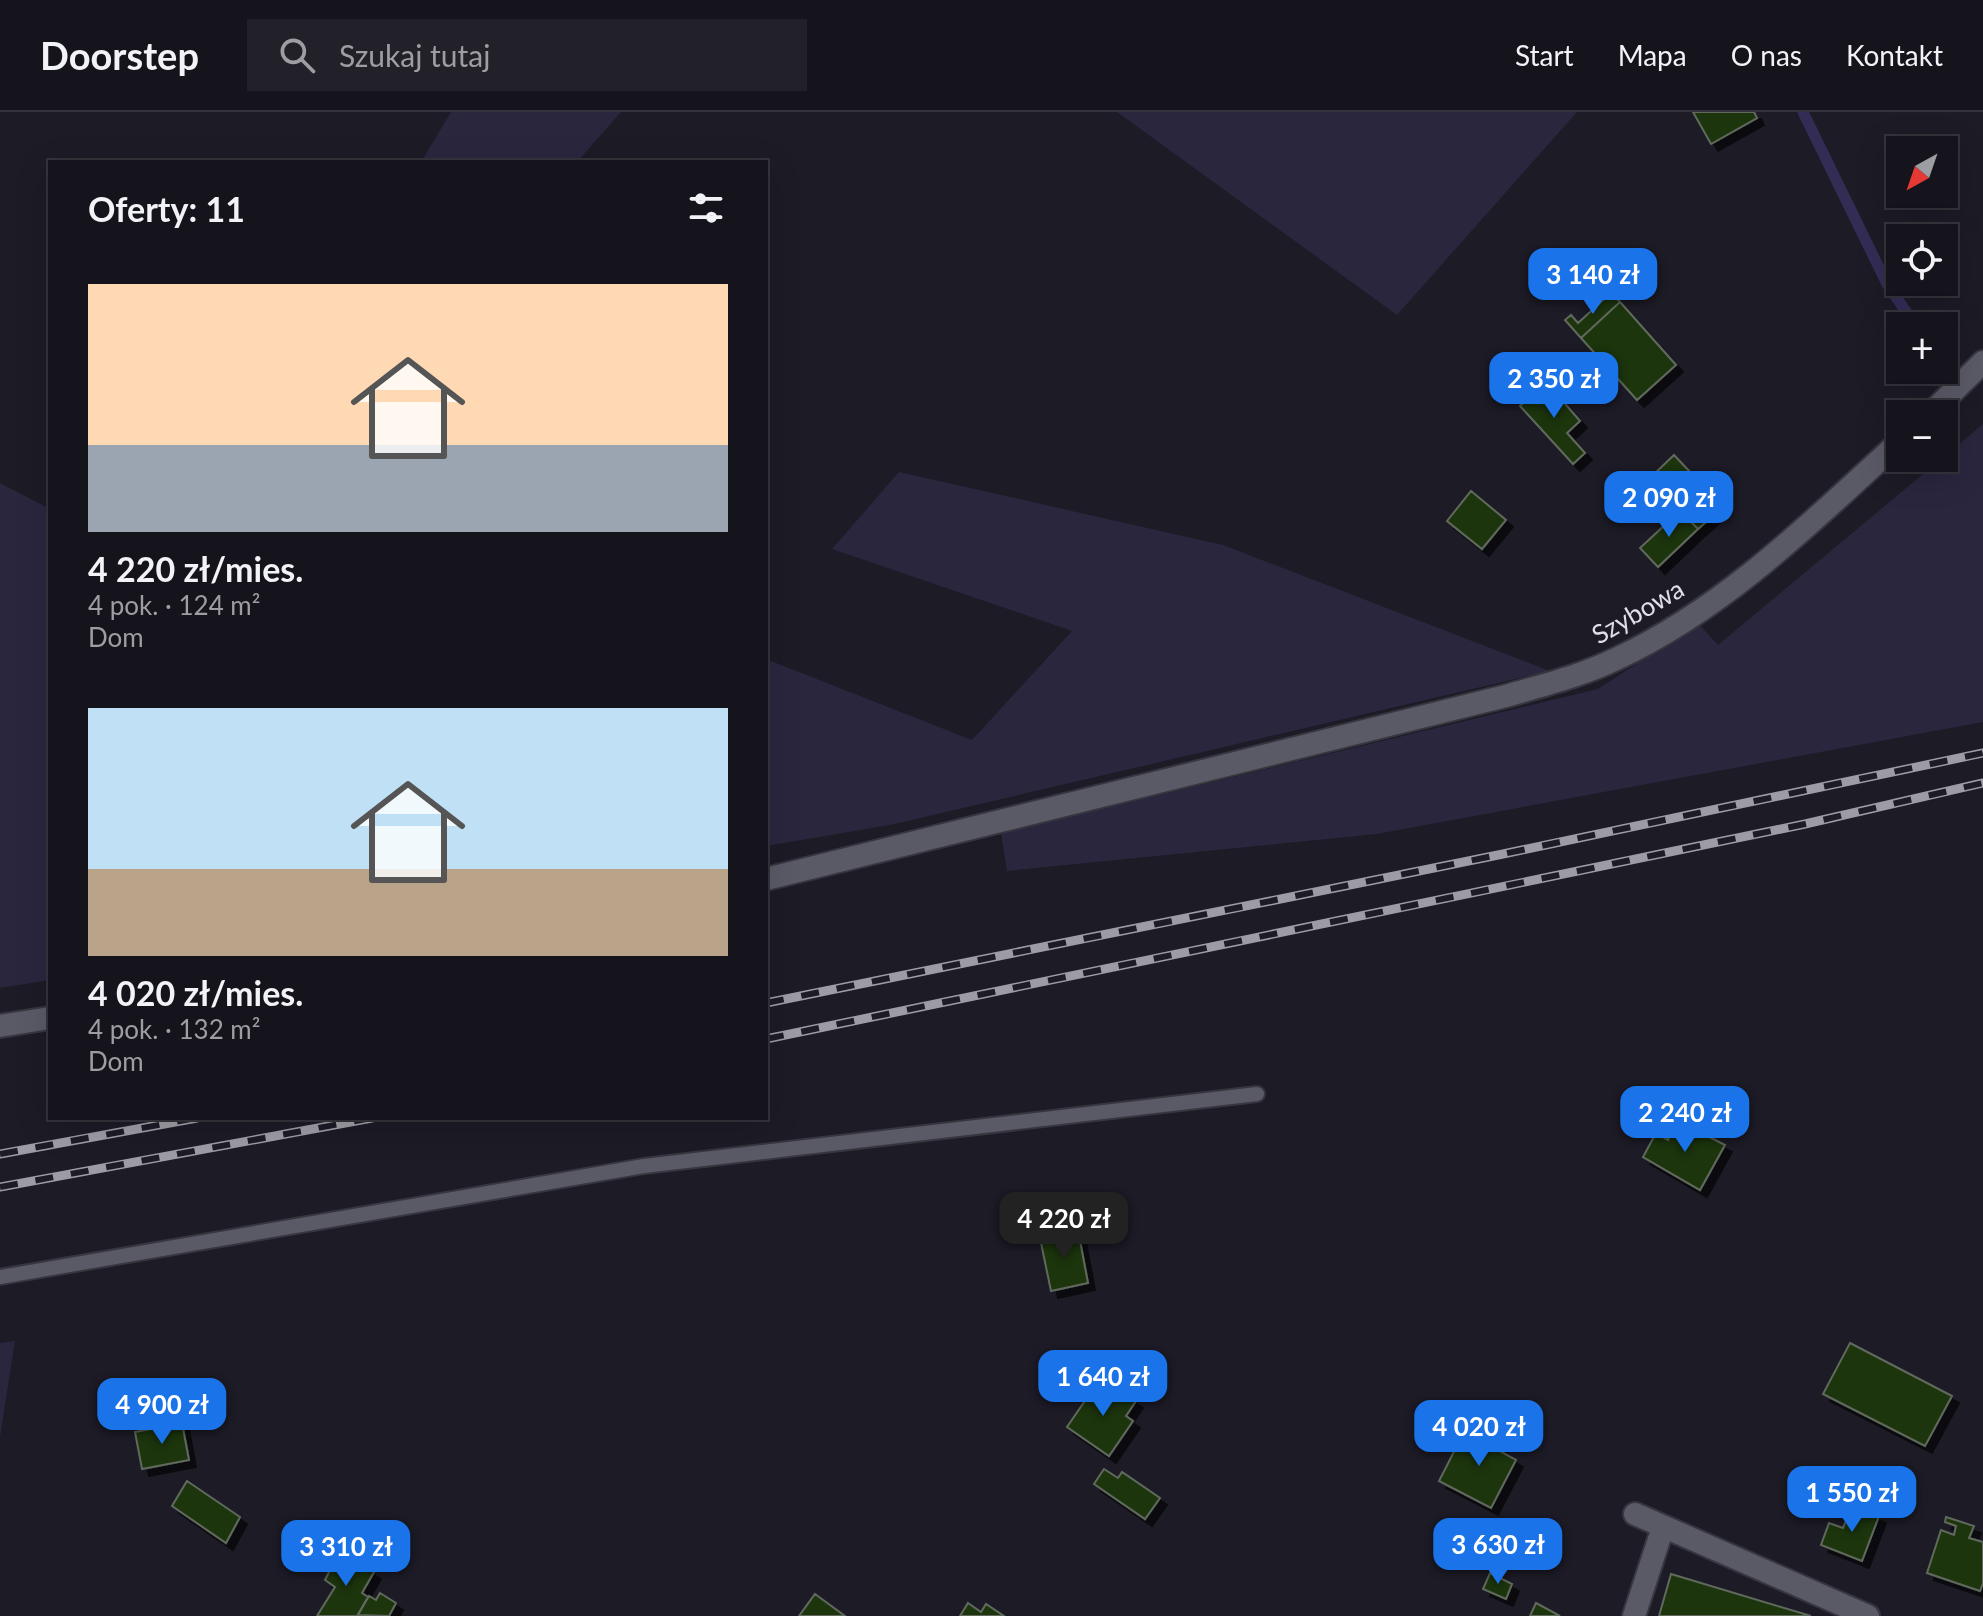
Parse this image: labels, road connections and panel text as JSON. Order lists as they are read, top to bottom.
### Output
{
  "streets": {
    "street": ["Szybowa"]
  },
  "north": "bottom left",
  "page": {
    "header": "Doorstep",
    "search": "Szukaj tutaj",
    "nav": [
      "Start",
      "Mapa",
      "O nas",
      "Kontakt"
    ],
    "map_buttons": ["+", "−"],
    "heading": "Oferty: 11",
    "price": [
      "3 140 zł",
      "2 350 zł",
      "2 090 zł",
      "2 240 zł",
      "4 220 zł",
      "1 640 zł",
      "4 900 zł",
      "4 020 zł",
      "1 550 zł",
      "3 630 zł",
      "3 310 zł"
    ],
    "list": [
      {
        "name": "4 220 zł/mies.",
        "note": "4 pok. · 124 m² · Dom"
      },
      {
        "name": "4 020 zł/mies.",
        "note": "4 pok. · 132 m² · Dom"
      }
    ]
  }
}
